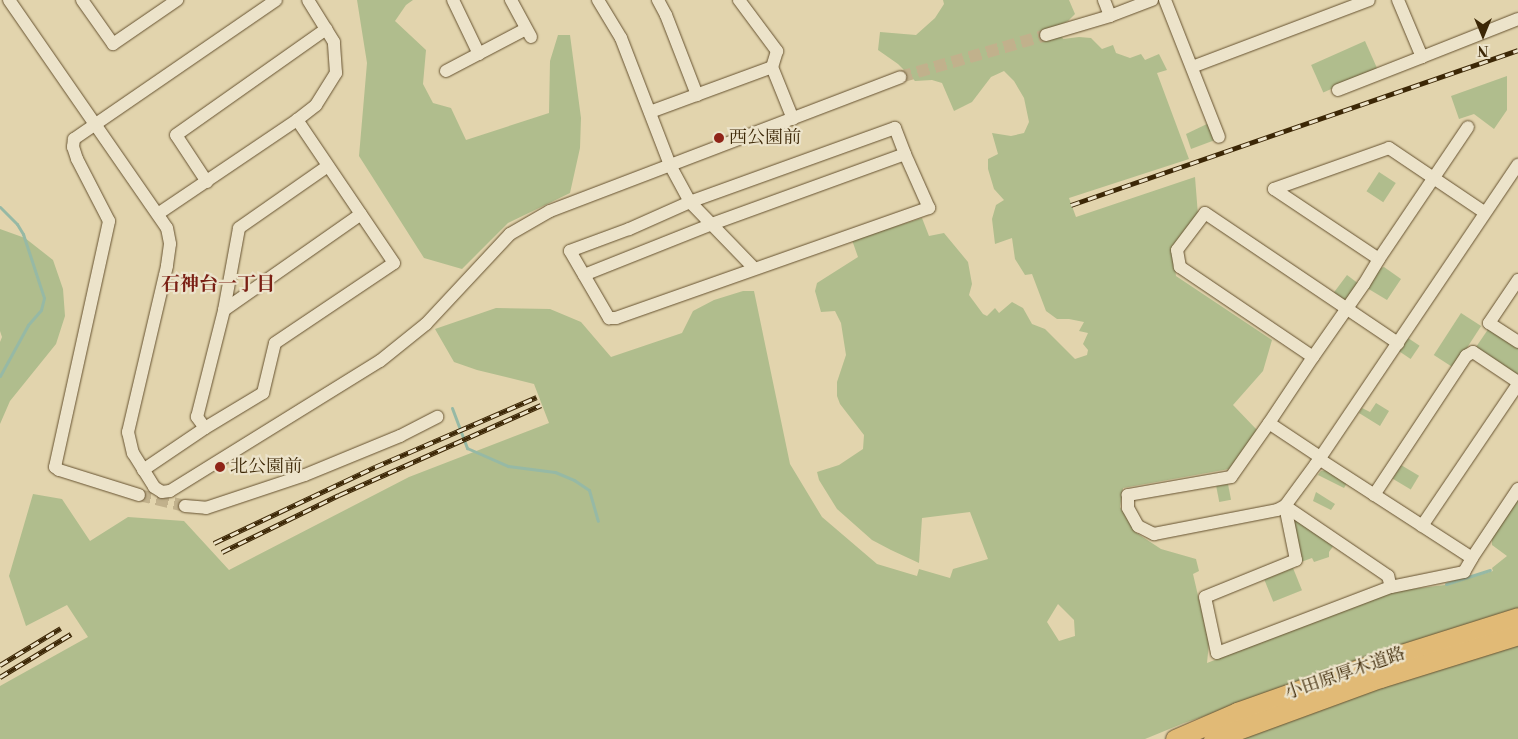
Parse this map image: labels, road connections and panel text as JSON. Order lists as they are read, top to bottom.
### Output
{
  "streets": {
    "highway": ["小田原厚木道路"]
  },
  "districts": ["石神台一丁目"],
  "places": ["西公園前", "北公園前"],
  "north": "bottom"
}
